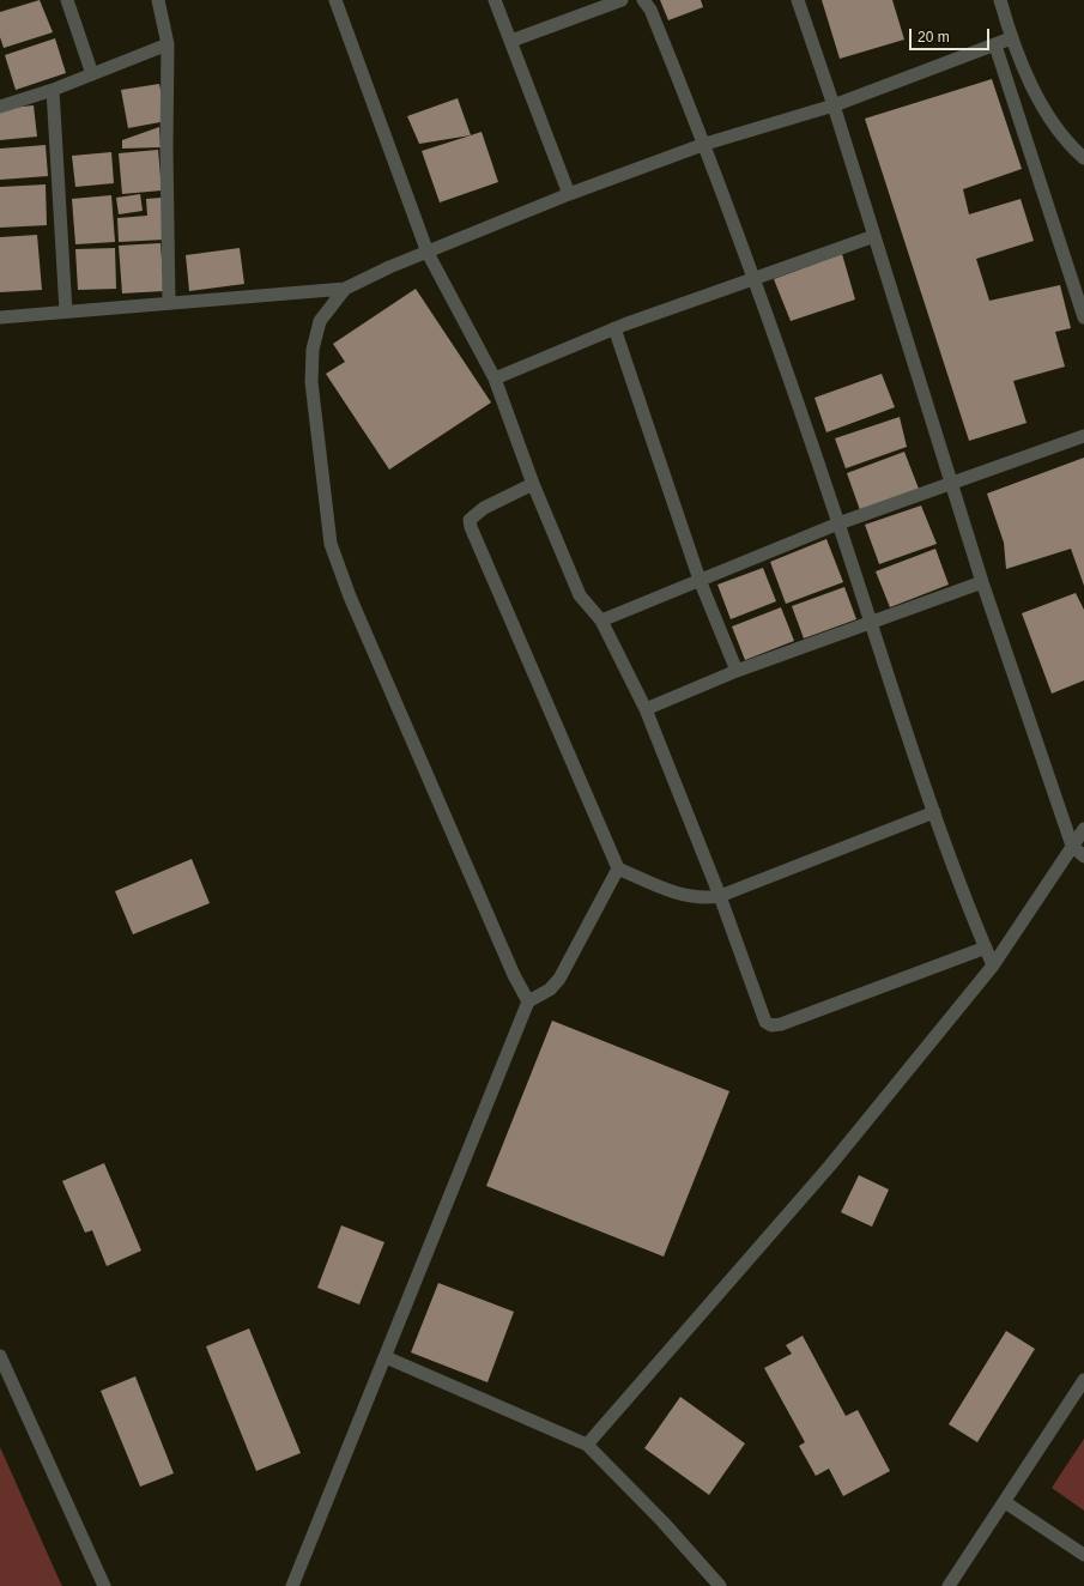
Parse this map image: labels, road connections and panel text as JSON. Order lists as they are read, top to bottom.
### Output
{
  "scale_bar": "20 m"
}
